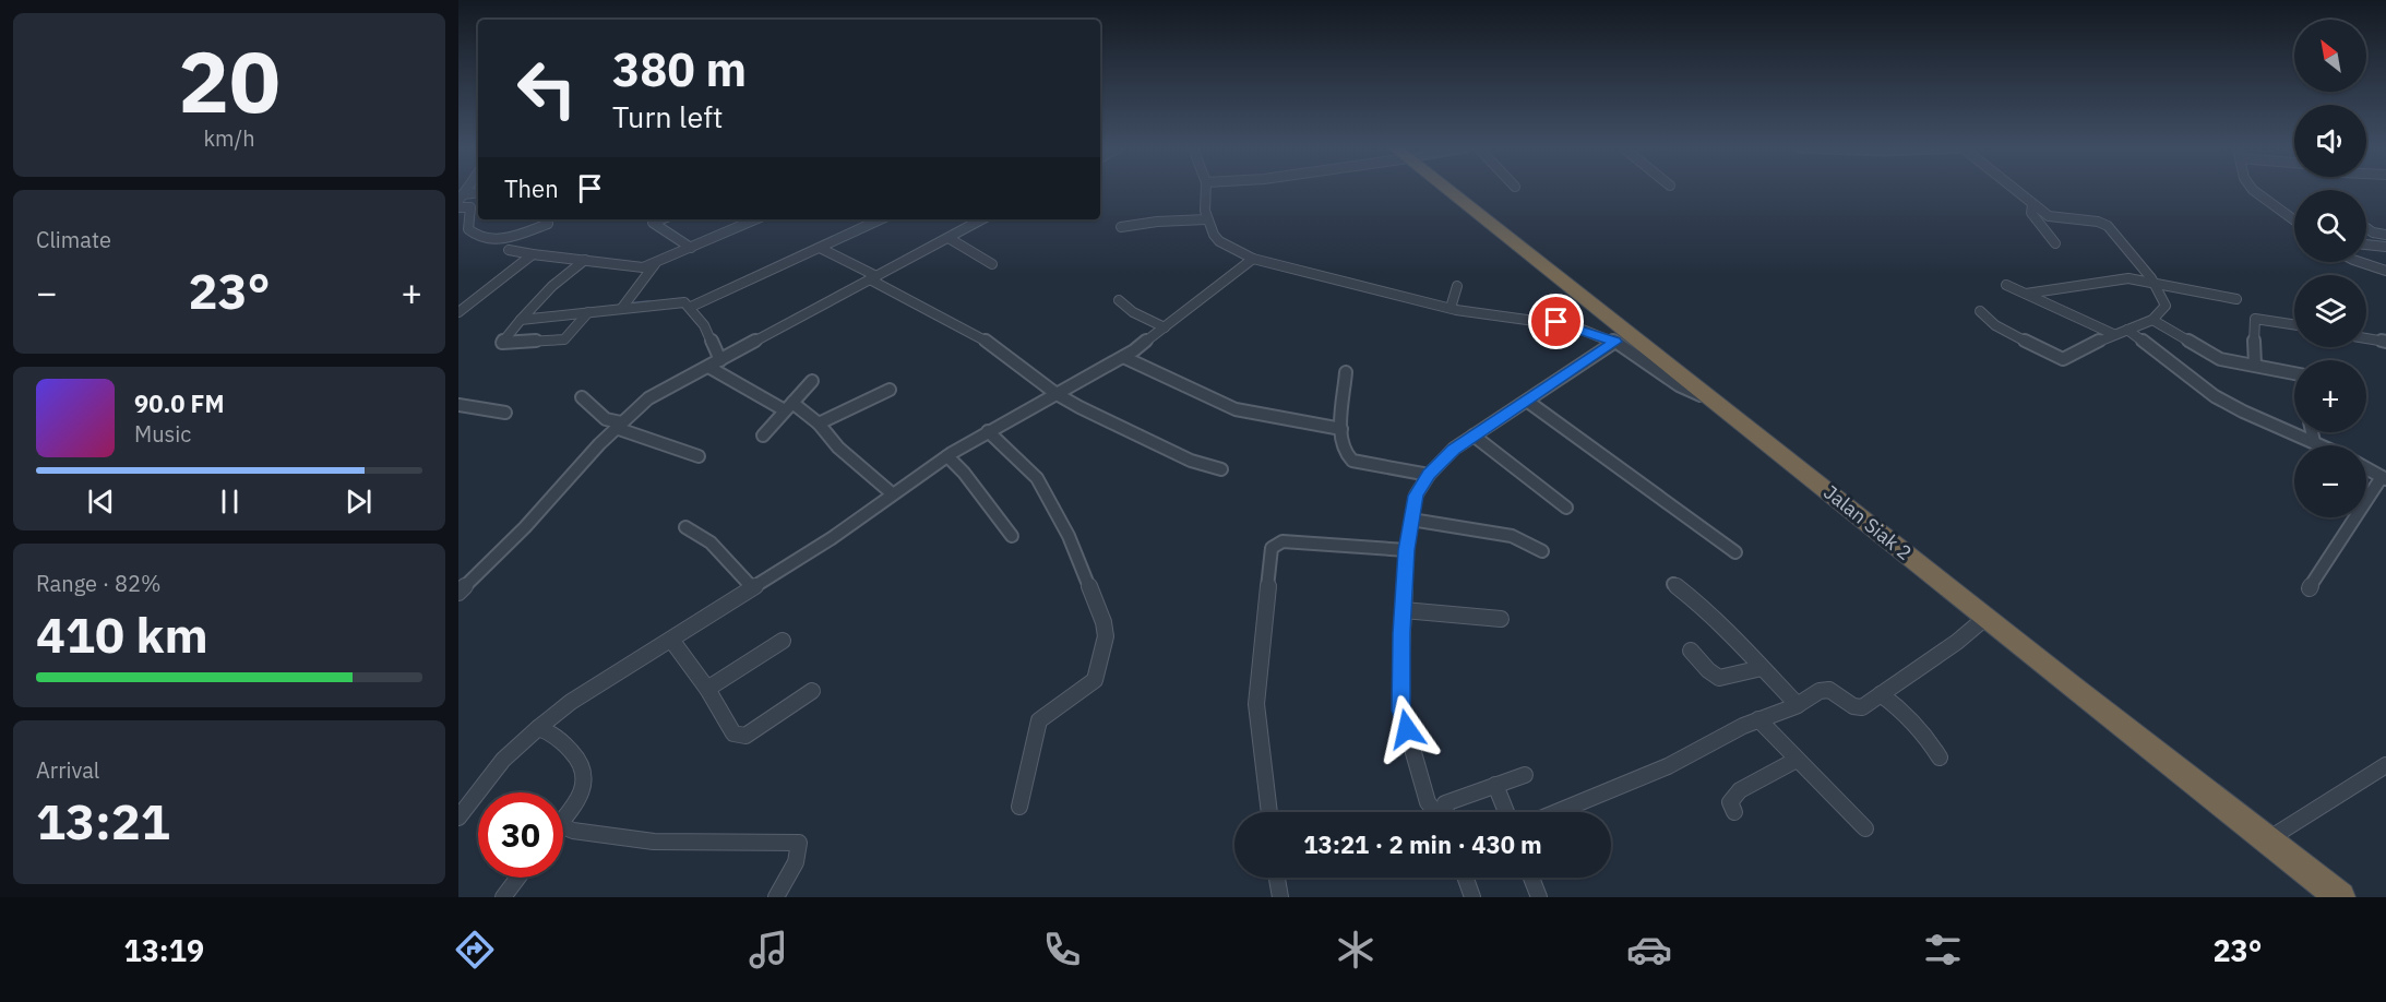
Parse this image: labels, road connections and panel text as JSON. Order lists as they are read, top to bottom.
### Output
{
  "streets": {
    "highway": ["Jalan Siak 2"]
  },
  "north": "top left",
  "page": {
    "tile": [
      ["20", "km/h"],
      "Climate",
      ["Range · 82%", "410 km"],
      ["Arrival", "13:21"]
    ],
    "map_buttons": ["+", "−"],
    "turn": ["380 m", "Turn left"],
    "then": "Then",
    "heat": ["−", "23°", "+"],
    "song": ["90.0 FM", "Music"],
    "limit": "30",
    "trip": "13:21 · 2 min · 430 m",
    "tabs": ["13:19", "23°"]
  }
}
